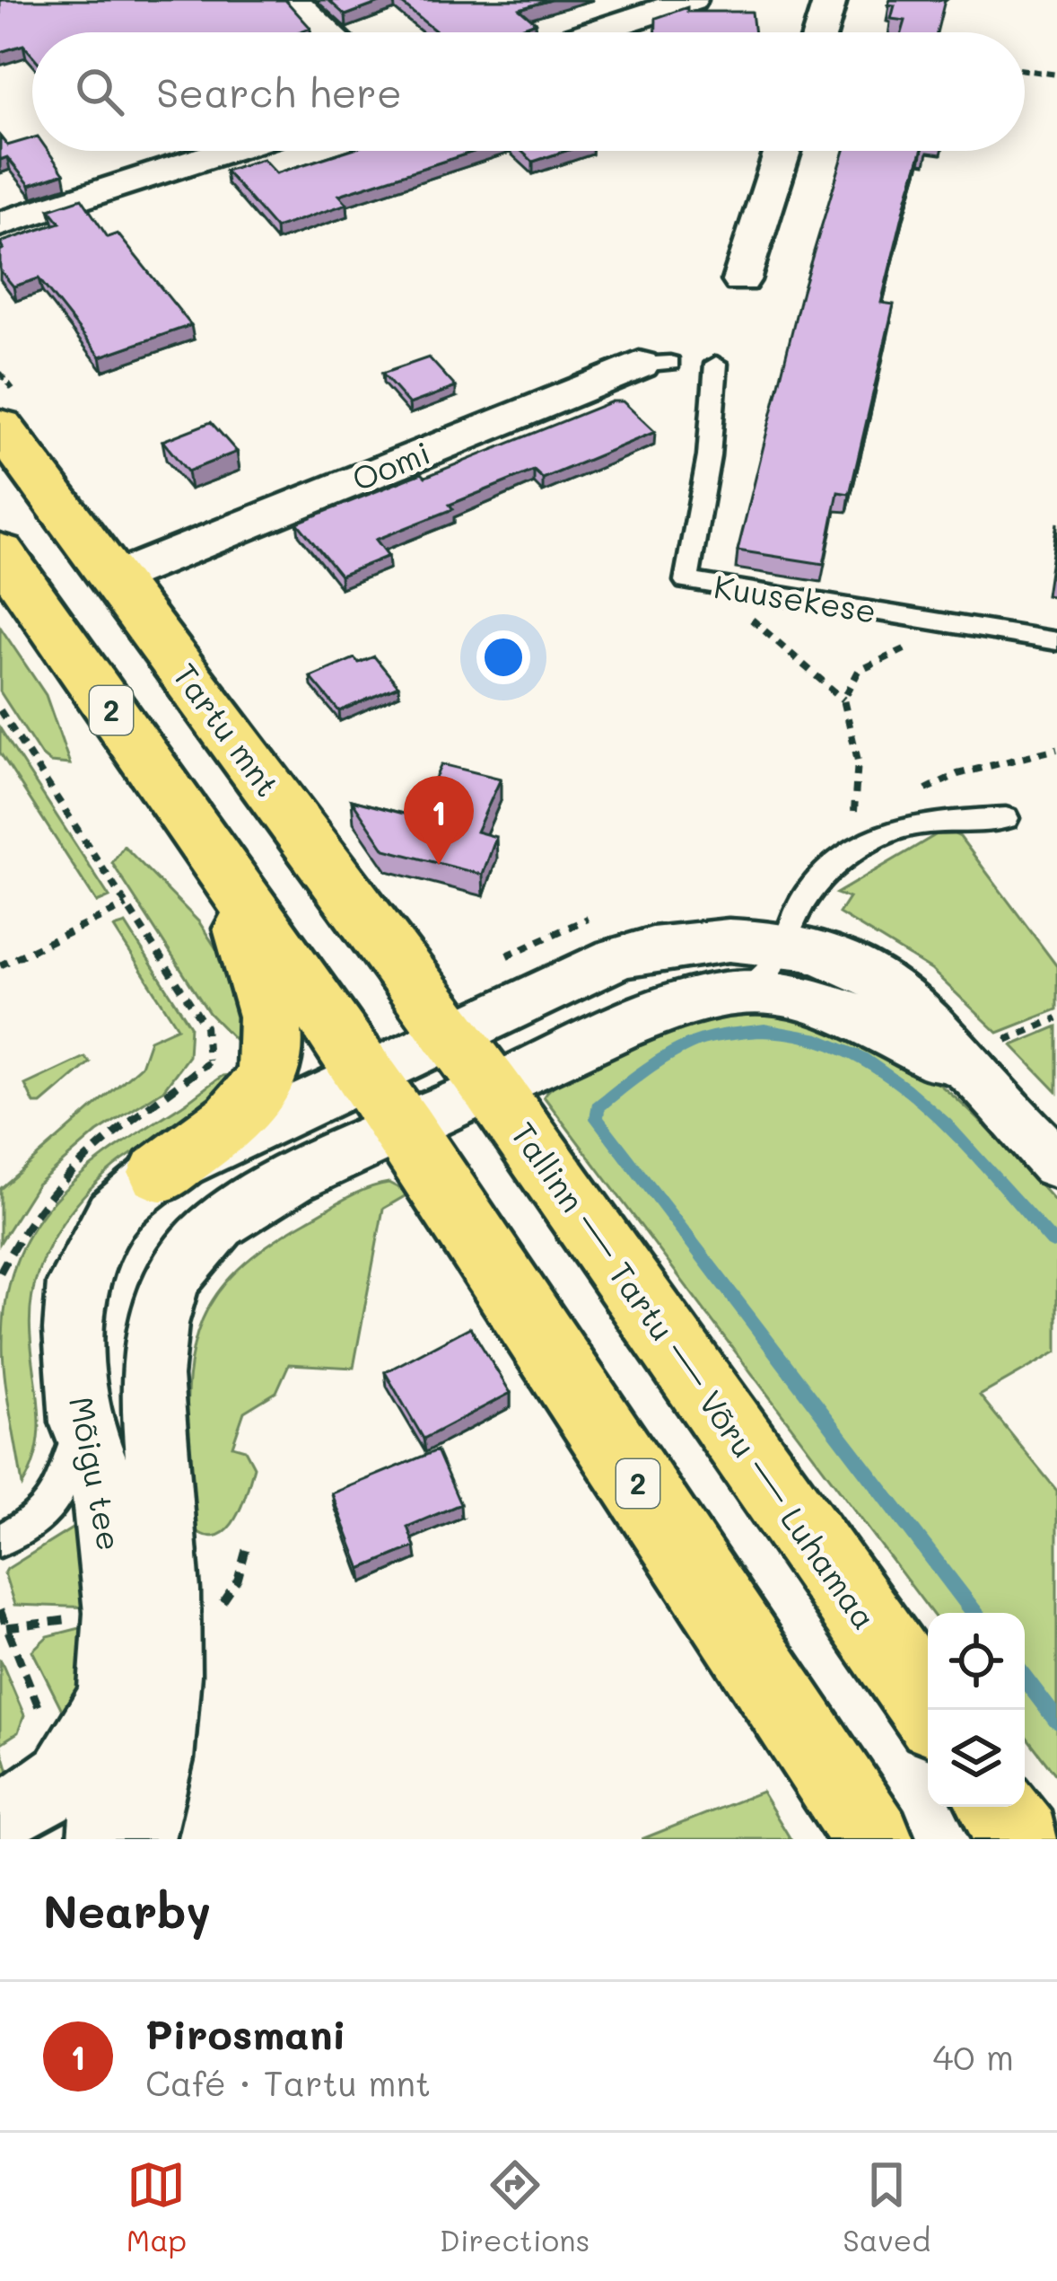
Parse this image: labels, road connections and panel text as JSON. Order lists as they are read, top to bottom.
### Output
{
  "streets": {
    "highway": ["2", "Tartu mnt", "Tallinn — Tartu — Võru — Luhamaa"],
    "street": ["Oomi", "Mõigu tee"],
    "lane": ["Kuusekese"]
  },
  "crossings": [
    ["Oomi", "Tartu mnt"],
    ["2", "Mõigu tee"],
    ["Tartu mnt", "Tallinn — Tartu — Võru — Luhamaa"]
  ],
  "page": {
    "search": "Search here",
    "pins": "1",
    "heading": "Nearby",
    "list": [
      {
        "mark": "1",
        "name": "Pirosmani",
        "note": "Café · Tartu mnt",
        "value": "40 m"
      }
    ],
    "nav": ["Map", "Directions", "Saved"]
  }
}
